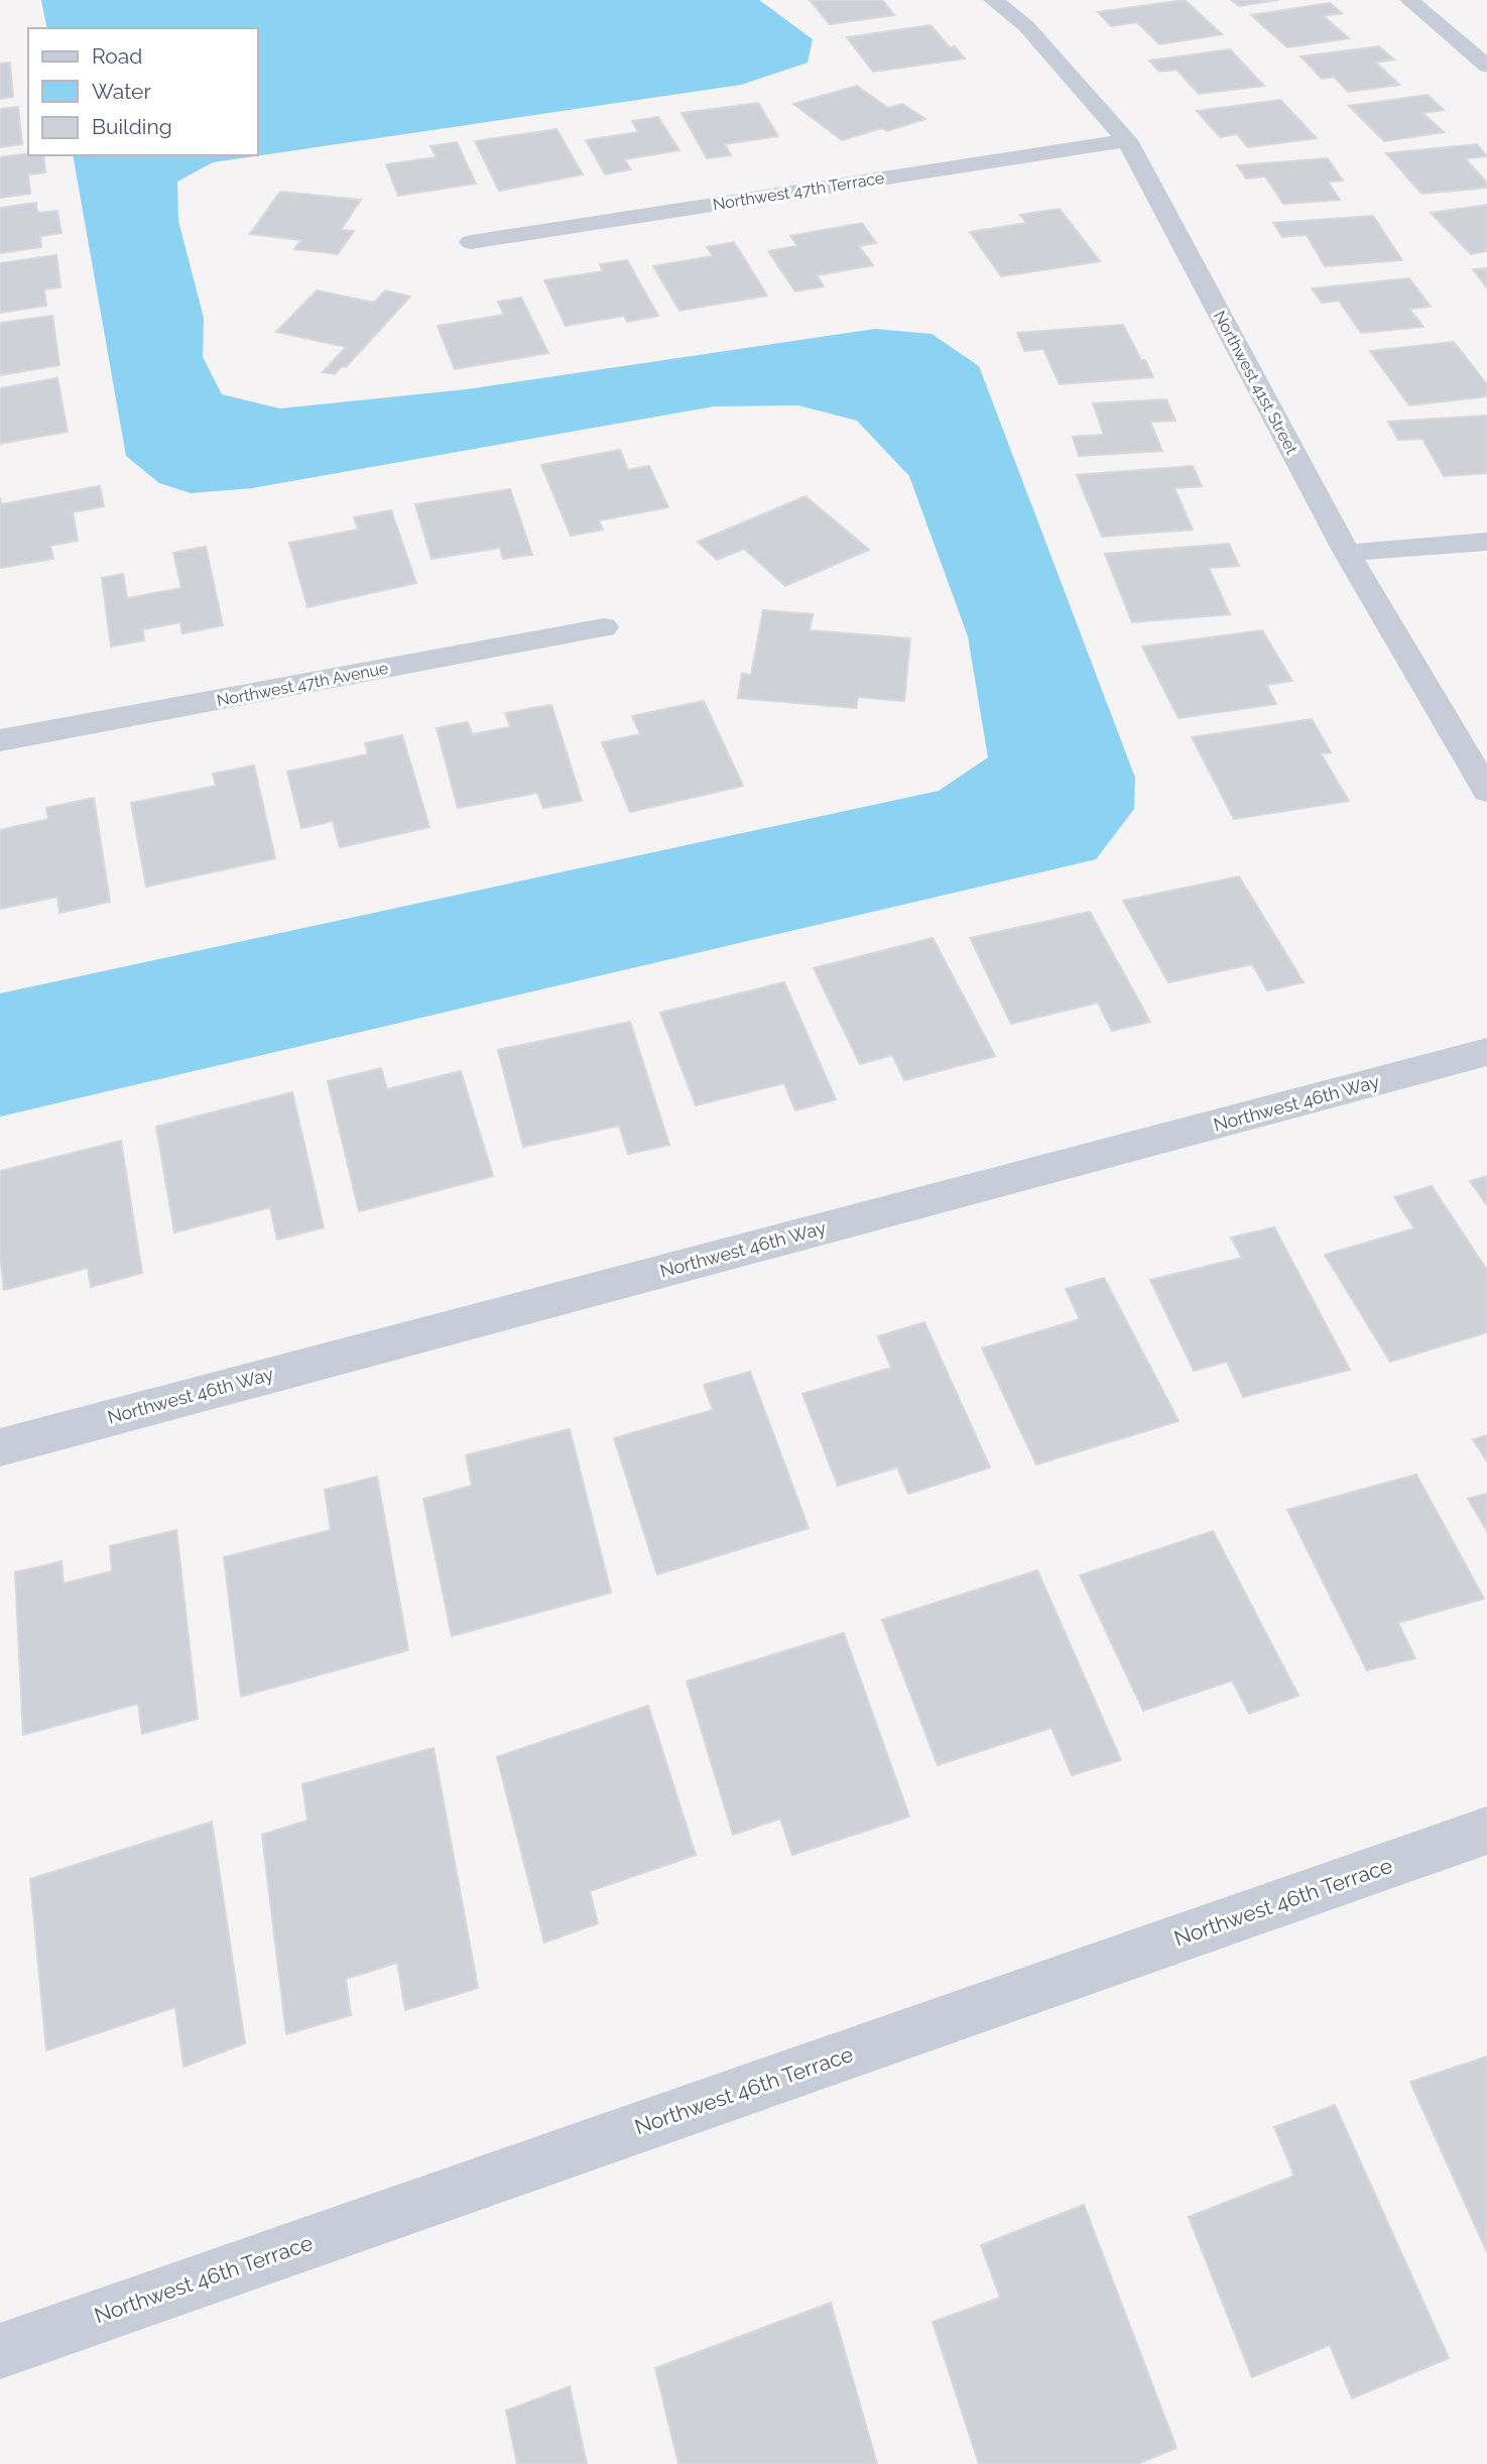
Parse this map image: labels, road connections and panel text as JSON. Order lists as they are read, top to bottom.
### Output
{
  "streets": {
    "street": [
      "Northwest 47th Terrace",
      "Northwest 41st Street",
      "Northwest 47th Avenue",
      "Northwest 46th Way",
      "Northwest 46th Terrace"
    ]
  },
  "crossings": [
    ["Northwest 47th Terrace", "Northwest 41st Street"]
  ],
  "legend": ["Road", "Water", "Building"]
}
